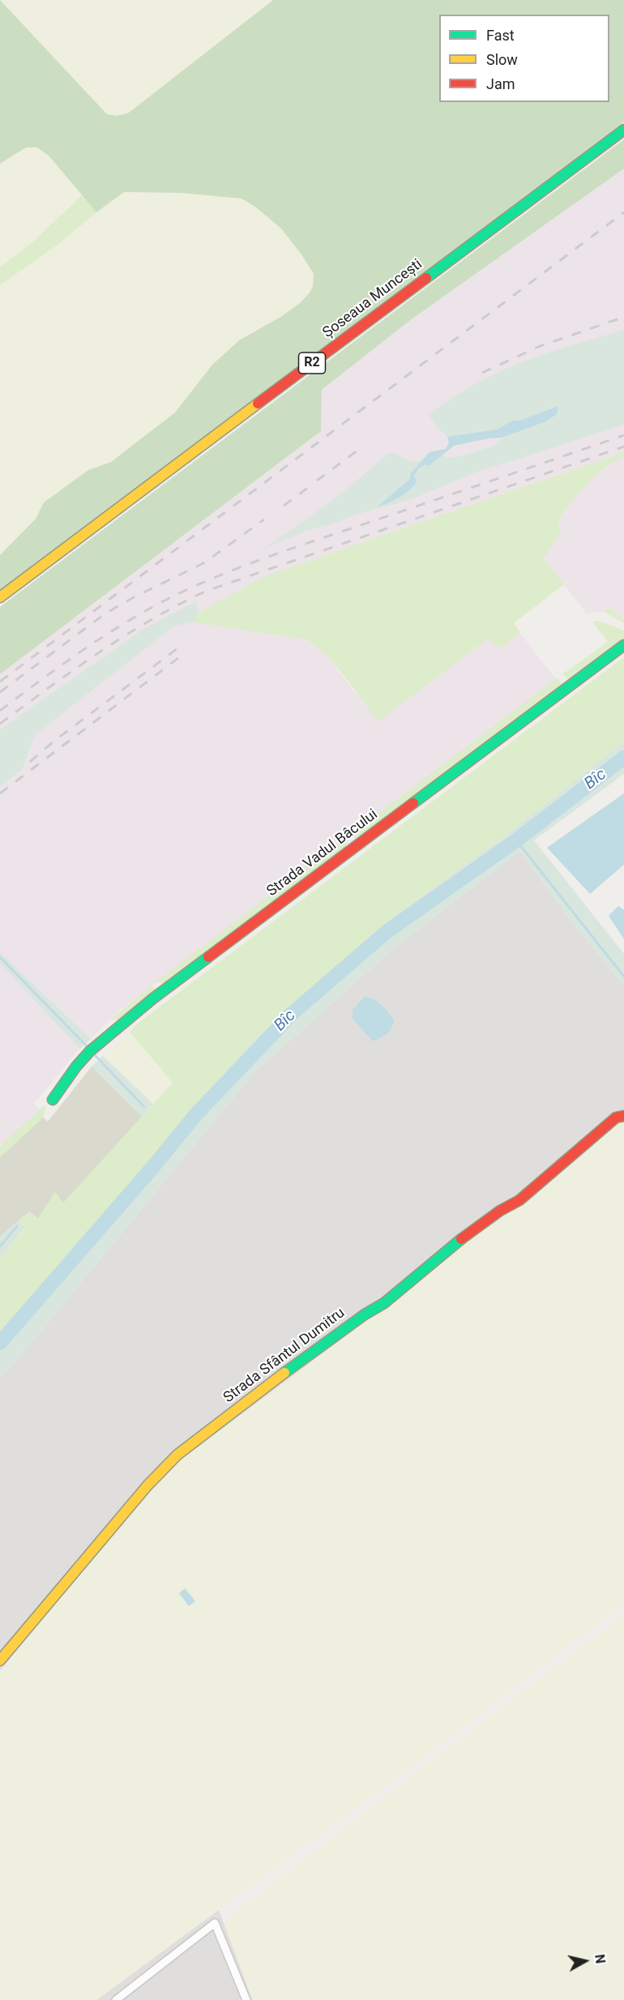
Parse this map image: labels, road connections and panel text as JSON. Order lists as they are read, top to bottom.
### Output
{
  "streets": {
    "street": [
      "Șoseaua Muncești",
      "R2",
      "Strada Vadul Bâcului",
      "Strada Sfântul Dumitru"
    ]
  },
  "water": ["Bîc"],
  "legend": ["Fast", "Slow", "Jam"],
  "north": "right"
}
